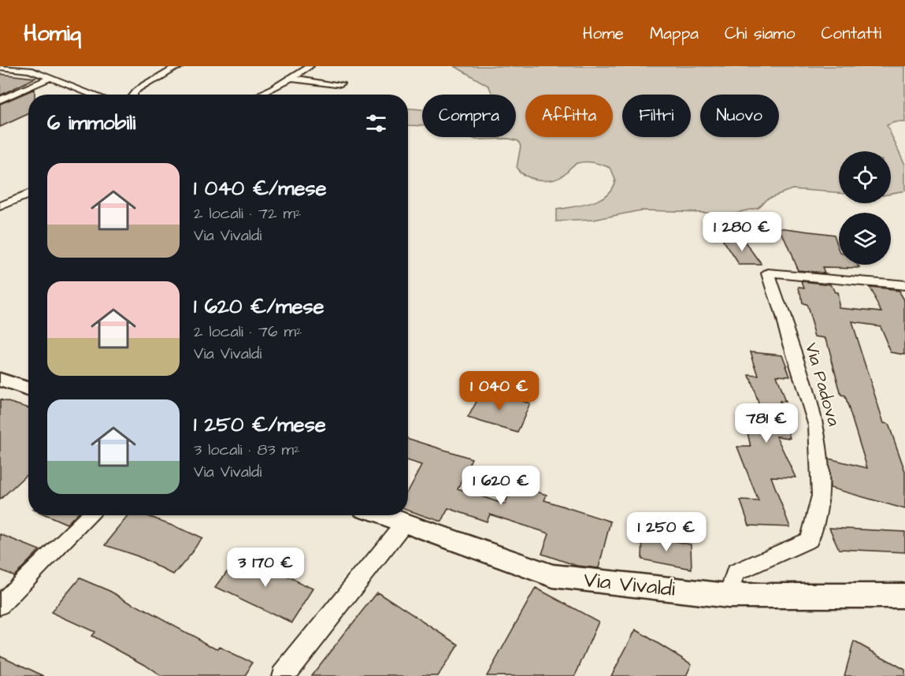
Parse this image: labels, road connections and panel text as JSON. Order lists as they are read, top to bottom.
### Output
{
  "streets": {
    "street": ["Via Padova", "Via Vivaldi"]
  },
  "crossings": [
    ["Via Padova", "Via Vivaldi"]
  ],
  "page": {
    "header": "Homiq",
    "nav": [
      "Home",
      "Mappa",
      "Chi siamo",
      "Contatti"
    ],
    "chip": [
      "Compra",
      "Affitta",
      "Filtri",
      "Nuovo"
    ],
    "heading": "6 immobili",
    "list": [
      {
        "name": "1 040 €/mese",
        "note": "2 locali · 72 m² · Via Vivaldi"
      },
      {
        "name": "1 620 €/mese",
        "note": "2 locali · 76 m² · Via Vivaldi"
      },
      {
        "name": "1 250 €/mese",
        "note": "3 locali · 83 m² · Via Vivaldi"
      }
    ],
    "price": [
      "1 280 €",
      "1 040 €",
      "781 €",
      "1 620 €",
      "1 250 €",
      "3 170 €"
    ]
  }
}
